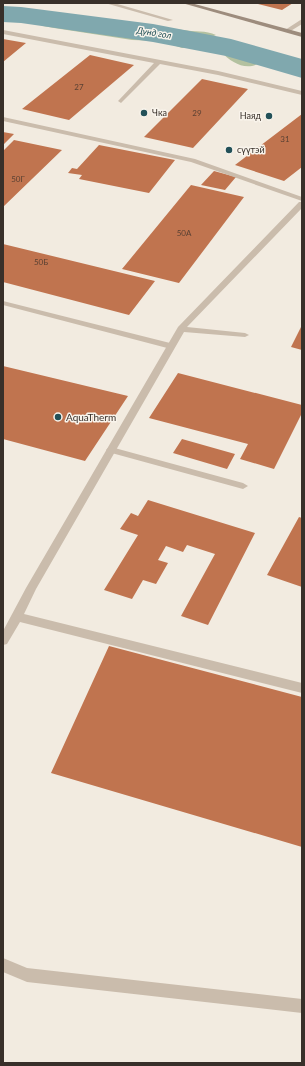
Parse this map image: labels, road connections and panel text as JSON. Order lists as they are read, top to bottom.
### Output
{
  "water": ["Дунд гол"],
  "places": [
    "Чка",
    "Наяд",
    "сүүтэй",
    "AquaTherm"
  ],
  "house_numbers": [
    "27",
    "29",
    "31",
    "50Г",
    "50А",
    "50Б"
  ]
}
